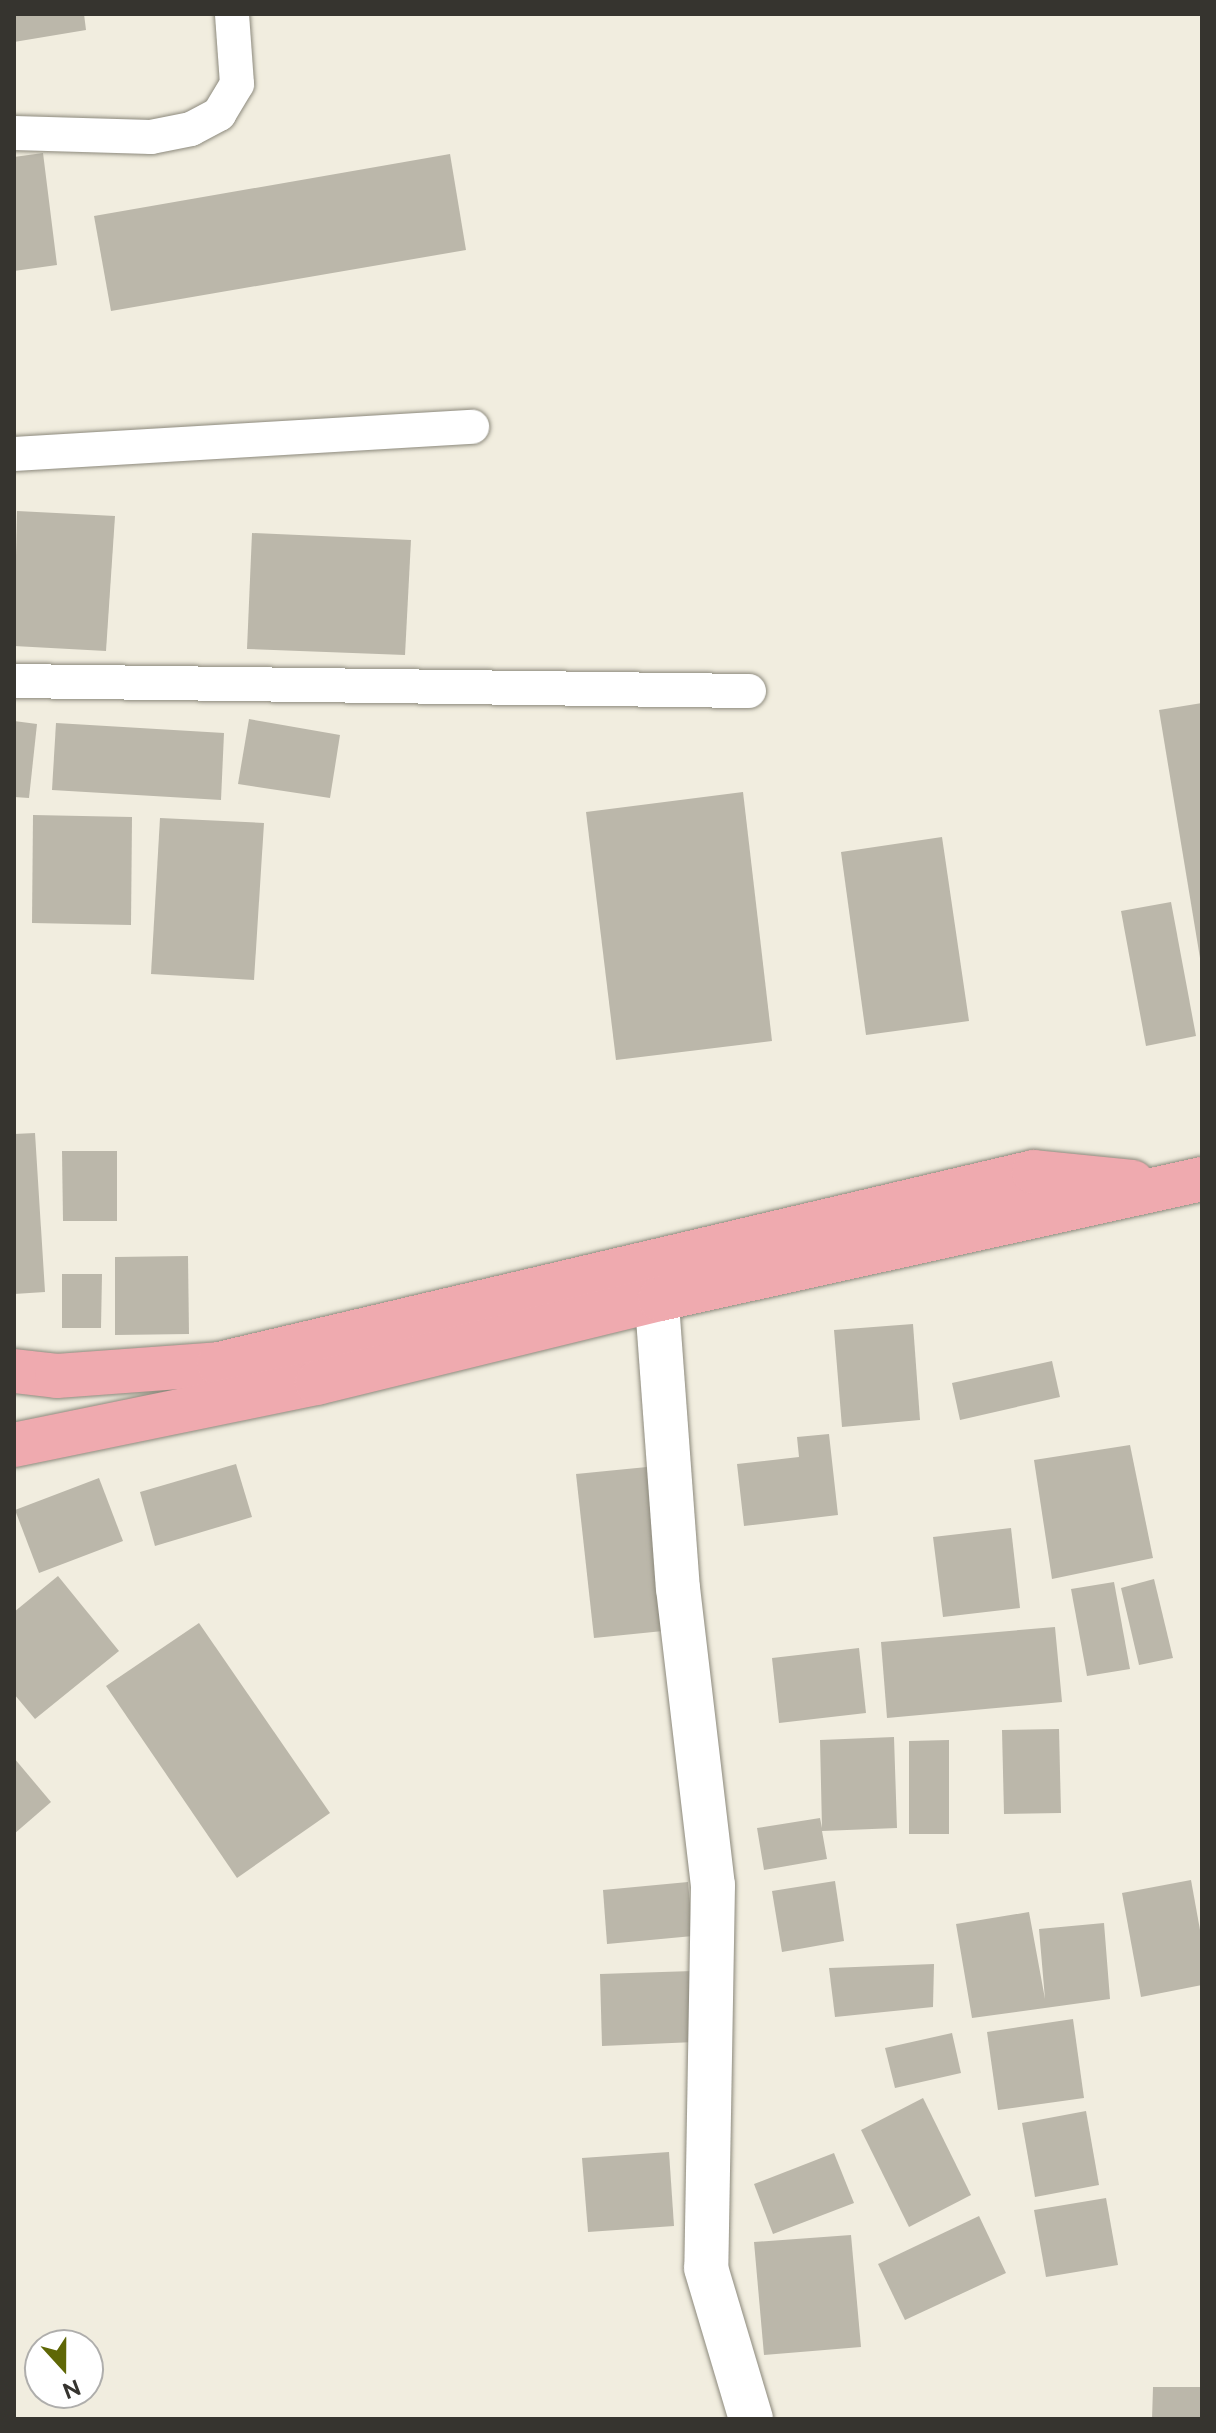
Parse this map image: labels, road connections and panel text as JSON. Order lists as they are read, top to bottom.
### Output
{
  "north": "bottom"
}
